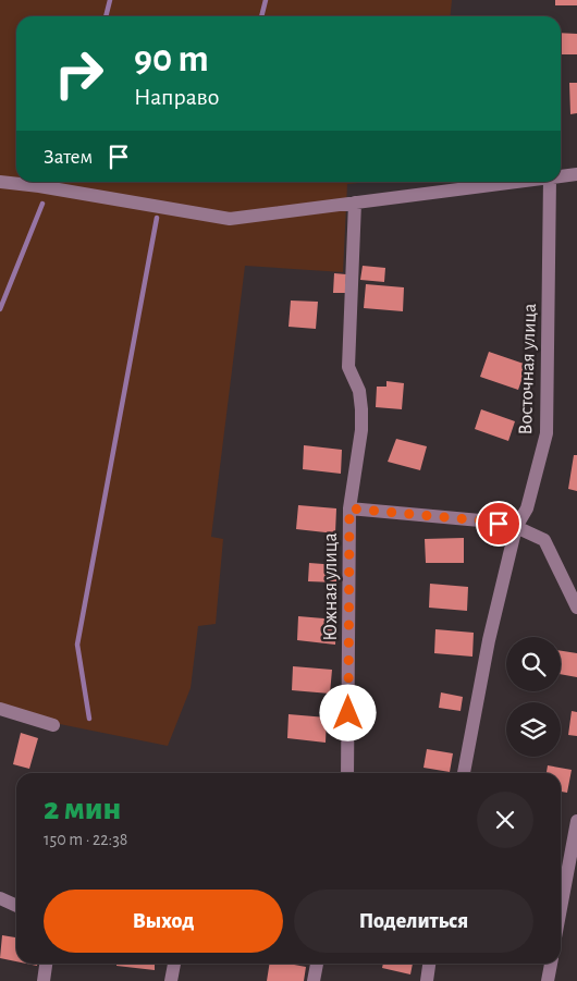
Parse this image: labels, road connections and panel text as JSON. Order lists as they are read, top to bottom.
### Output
{
  "streets": {
    "street": ["Восточная улица", "Южная улица"]
  },
  "page": {
    "turn": ["90 m", "Направо"],
    "then": "Затем",
    "heading": ["2 мин", "150 m · 22:38"],
    "buttons": ["Выход", "Поделиться"]
  }
}
